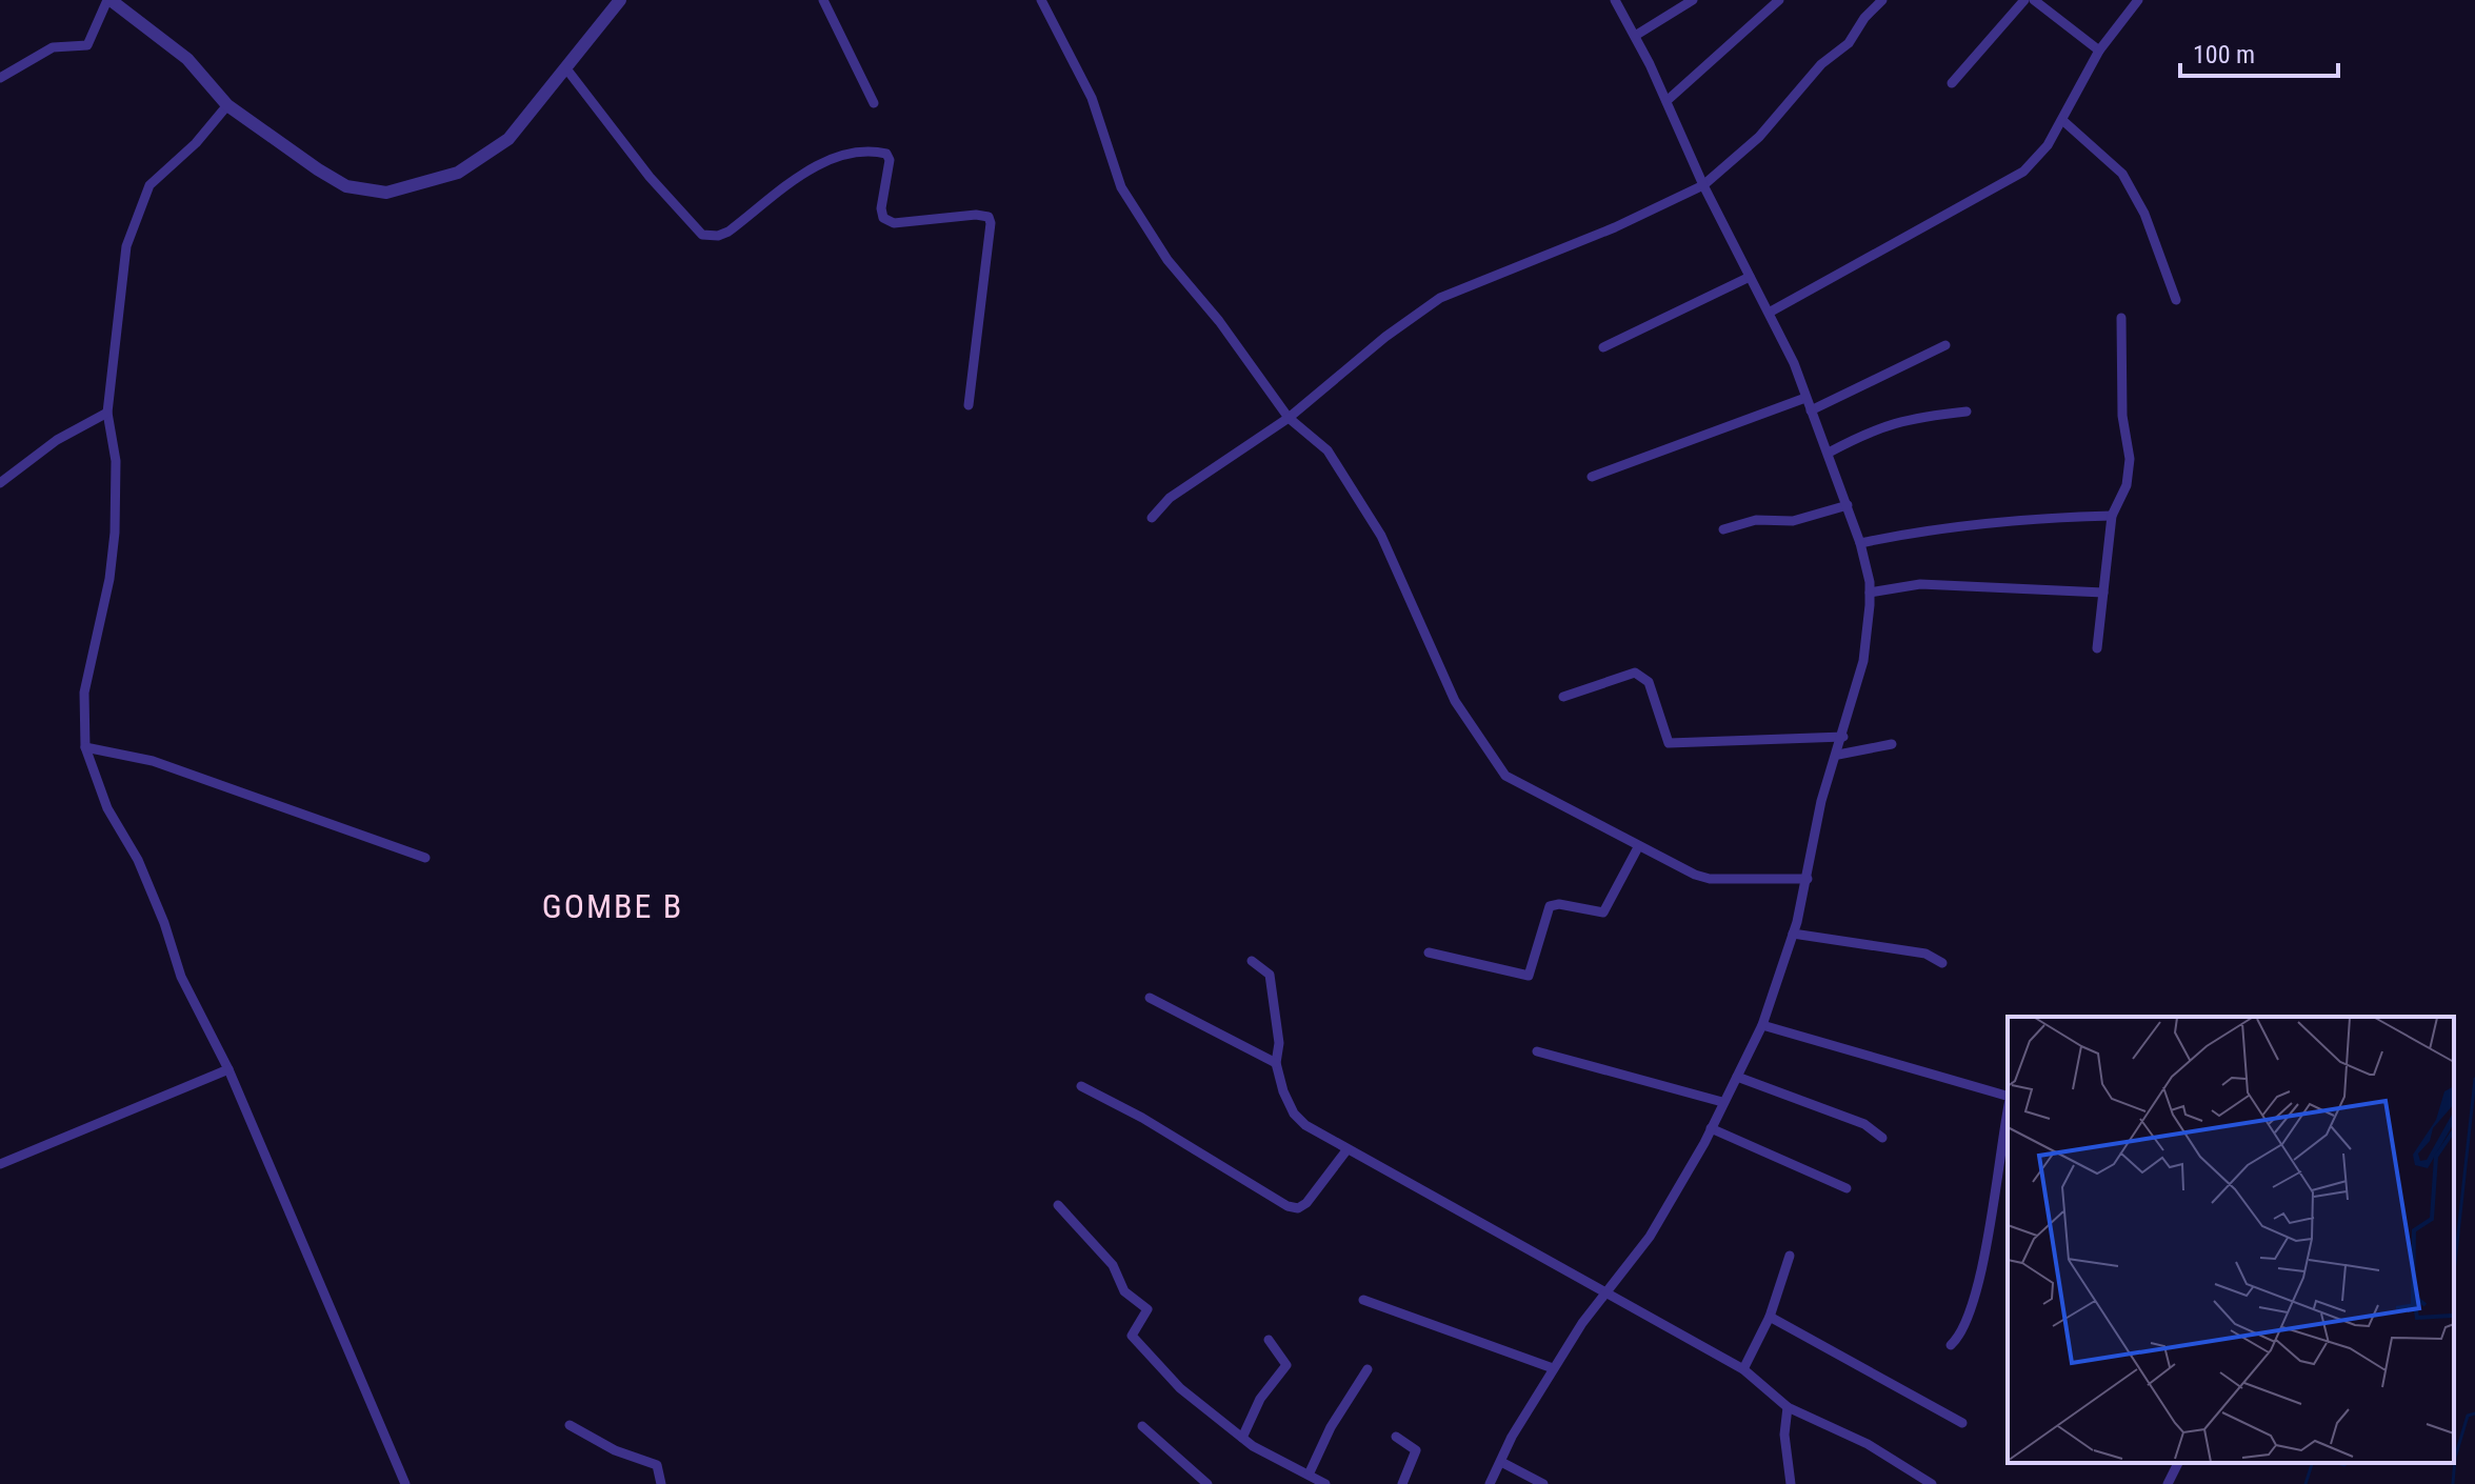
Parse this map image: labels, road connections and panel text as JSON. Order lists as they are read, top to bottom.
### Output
{
  "districts": ["GOMBE B"],
  "scale_bar": "100 m"
}
